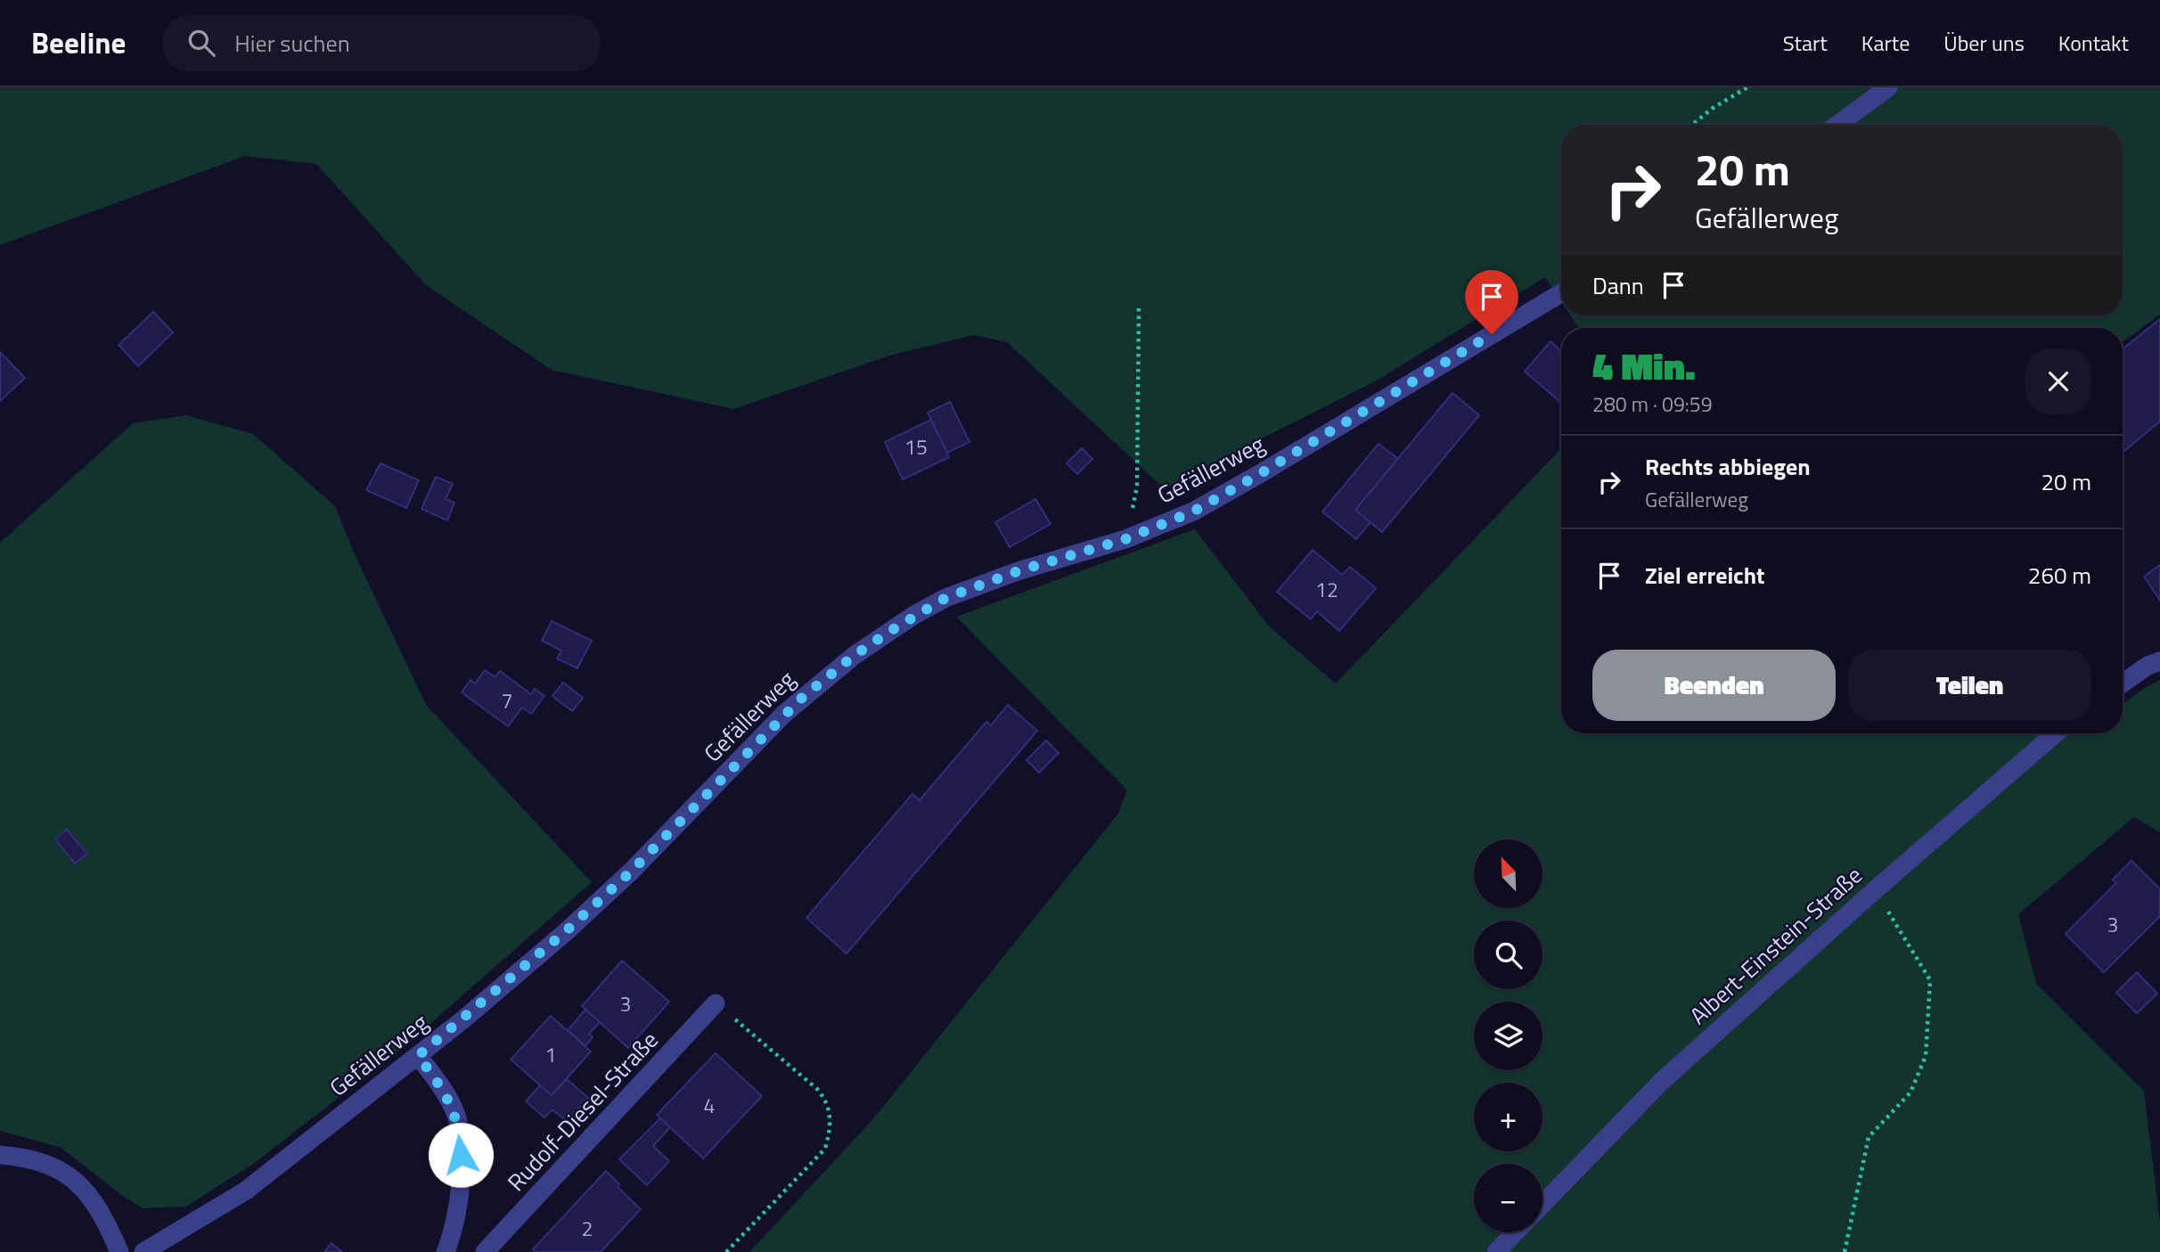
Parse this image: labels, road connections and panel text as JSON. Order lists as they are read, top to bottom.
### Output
{
  "streets": {
    "street": ["Gefällerweg", "Albert-Einstein-Straße", "Rudolf-Diesel-Straße"]
  },
  "house_numbers": [
    "15",
    "12",
    "7",
    "3",
    "3",
    "1",
    "4",
    "2"
  ],
  "north": "top left",
  "page": {
    "header": "Beeline",
    "search": "Hier suchen",
    "nav": [
      "Start",
      "Karte",
      "Über uns",
      "Kontakt"
    ],
    "turn": ["20 m", "Gefällerweg"],
    "then": "Dann",
    "heading": ["4 Min.", "280 m · 09:59"],
    "list": [
      {
        "name": "Rechts abbiegen",
        "note": "Gefällerweg",
        "value": "20 m"
      },
      {
        "name": "Ziel erreicht",
        "value": "260 m"
      }
    ],
    "buttons": ["Beenden", "Teilen"],
    "map_buttons": ["+", "−"]
  }
}
